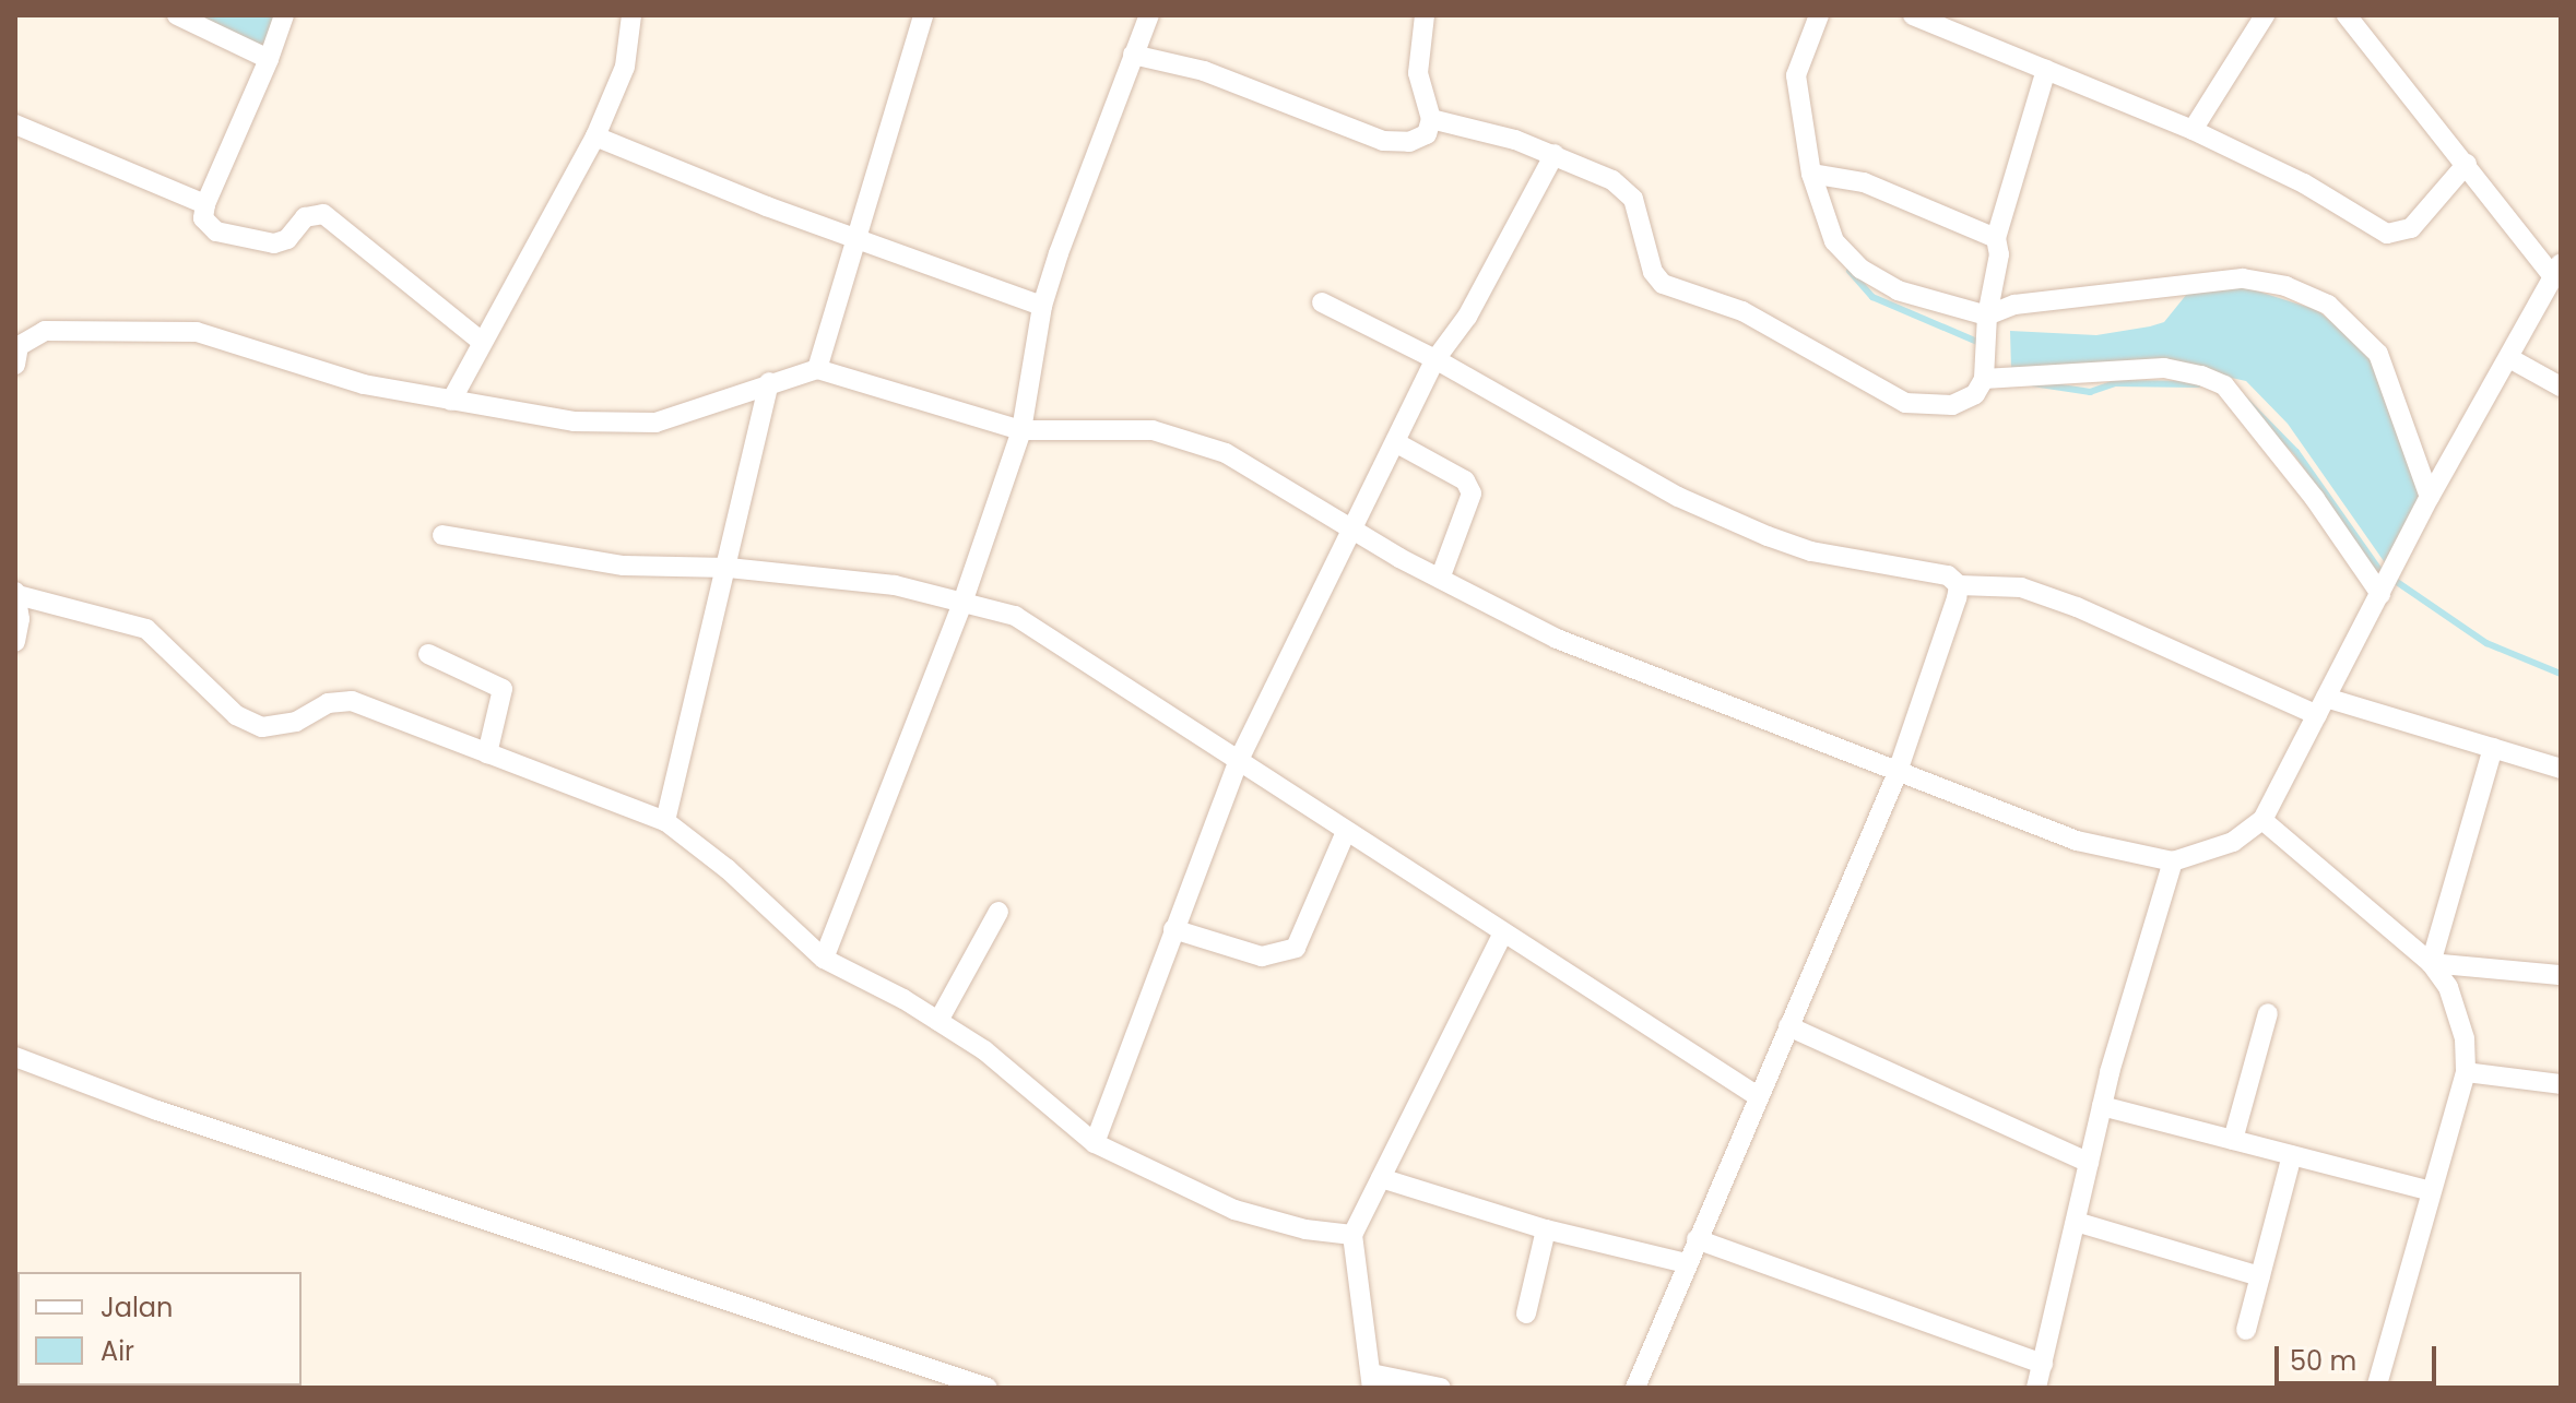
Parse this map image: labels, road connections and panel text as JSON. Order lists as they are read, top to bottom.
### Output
{
  "legend": ["Jalan", "Air"],
  "scale_bar": "50 m"
}
